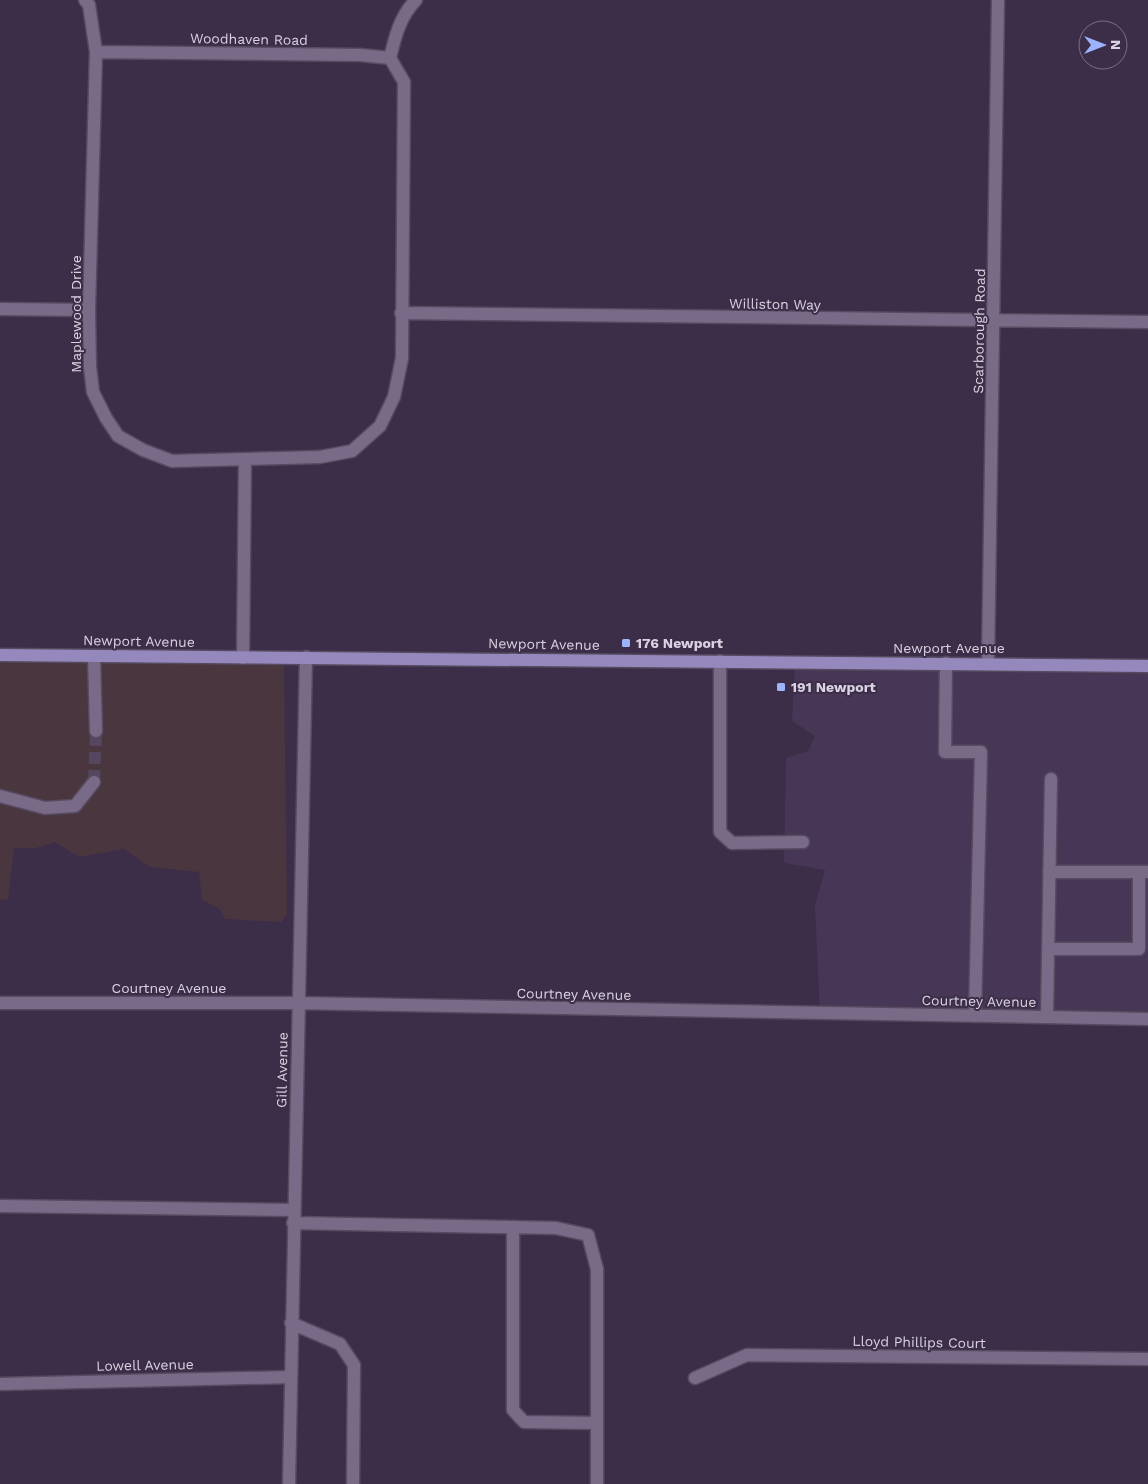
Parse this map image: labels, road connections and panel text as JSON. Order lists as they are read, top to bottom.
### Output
{
  "streets": {
    "main road": ["Newport Avenue"],
    "street": [
      "Woodhaven Road",
      "Williston Way",
      "Maplewood Drive",
      "Scarborough Road",
      "Courtney Avenue",
      "Gill Avenue",
      "Lloyd Phillips Court",
      "Lowell Avenue"
    ]
  },
  "crossings": [
    ["Woodhaven Road", "Maplewood Drive"],
    ["Williston Way", "Maplewood Drive"],
    ["Williston Way", "Scarborough Road"],
    ["Scarborough Road", "Newport Avenue"],
    ["Newport Avenue", "Gill Avenue"],
    ["Courtney Avenue", "Gill Avenue"],
    ["Gill Avenue", "Lowell Avenue"]
  ],
  "places": {
    "transit": ["176 Newport", "191 Newport"]
  },
  "north": "right"
}
